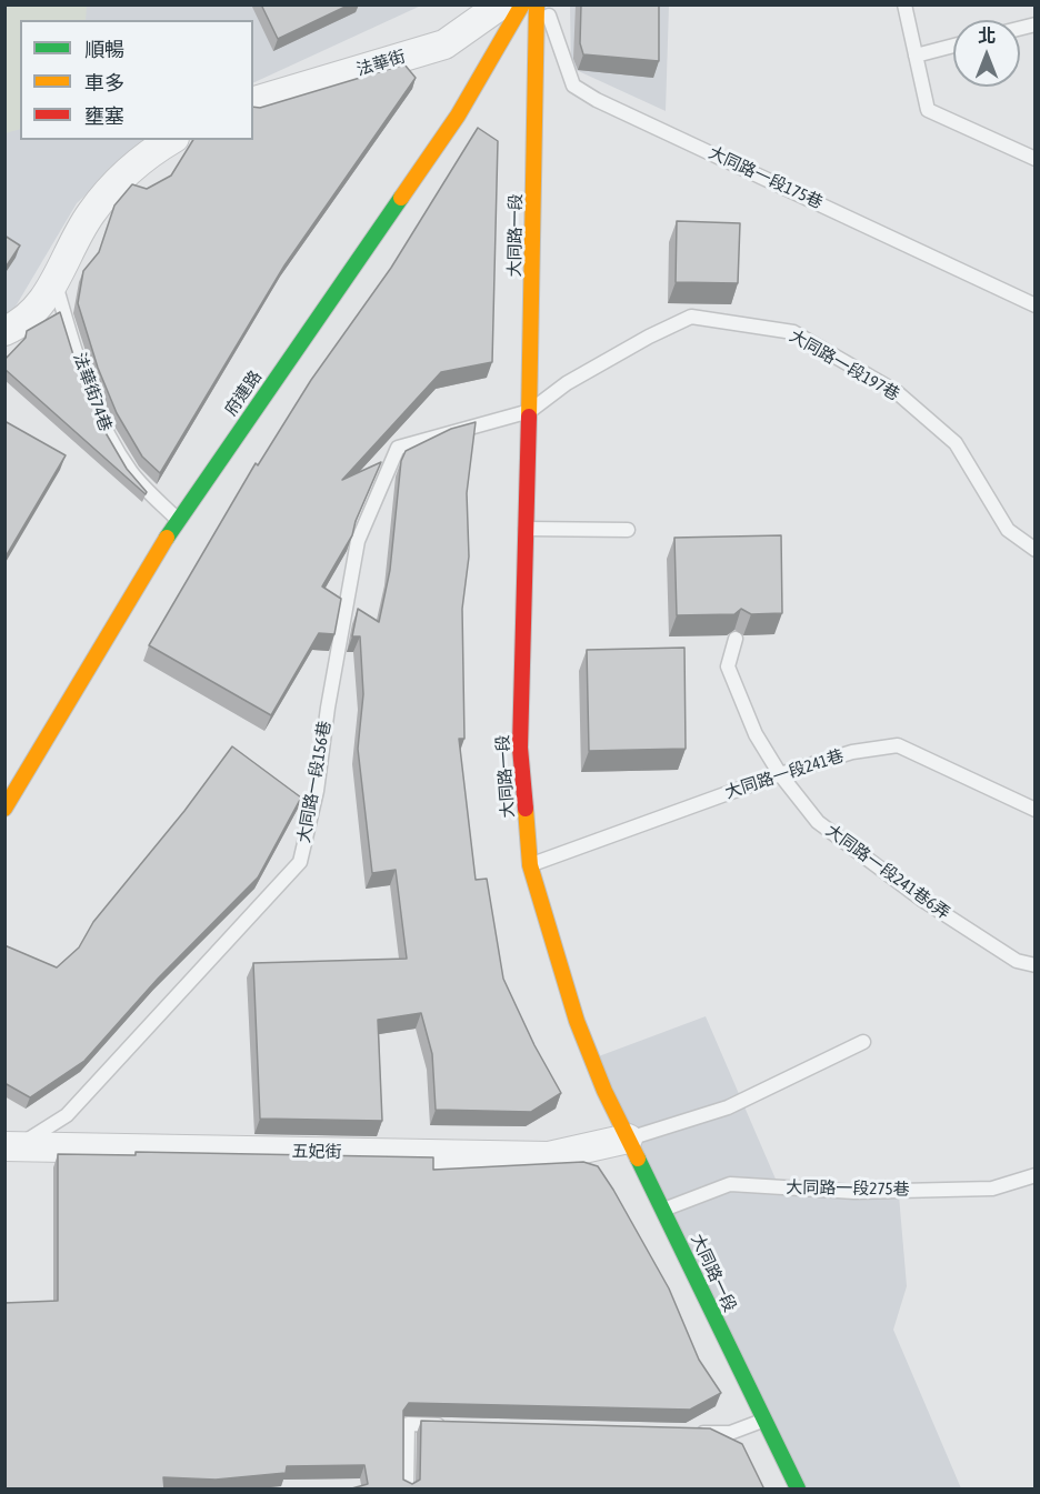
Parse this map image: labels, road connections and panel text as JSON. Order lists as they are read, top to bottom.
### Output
{
  "streets": {
    "street": [
      "法華街",
      "大同路一段",
      "府連路",
      "五妃街"
    ],
    "lane": [
      "大同路一段175巷",
      "大同路一段197巷",
      "法華街74巷",
      "大同路一段241巷",
      "大同路一段156巷",
      "大同路一段241巷6弄",
      "大同路一段275巷"
    ]
  },
  "crossings": [
    ["大同路一段", "大同路一段197巷"],
    ["大同路一段", "大同路一段241巷"],
    ["大同路一段", "大同路一段156巷"],
    ["大同路一段", "五妃街"],
    ["大同路一段", "大同路一段275巷"],
    ["大同路一段197巷", "大同路一段156巷"],
    ["法華街74巷", "府連路"],
    ["大同路一段241巷", "大同路一段241巷6弄"],
    ["大同路一段156巷", "五妃街"]
  ],
  "legend": ["順暢", "車多", "壅塞"],
  "north": "top"
}
